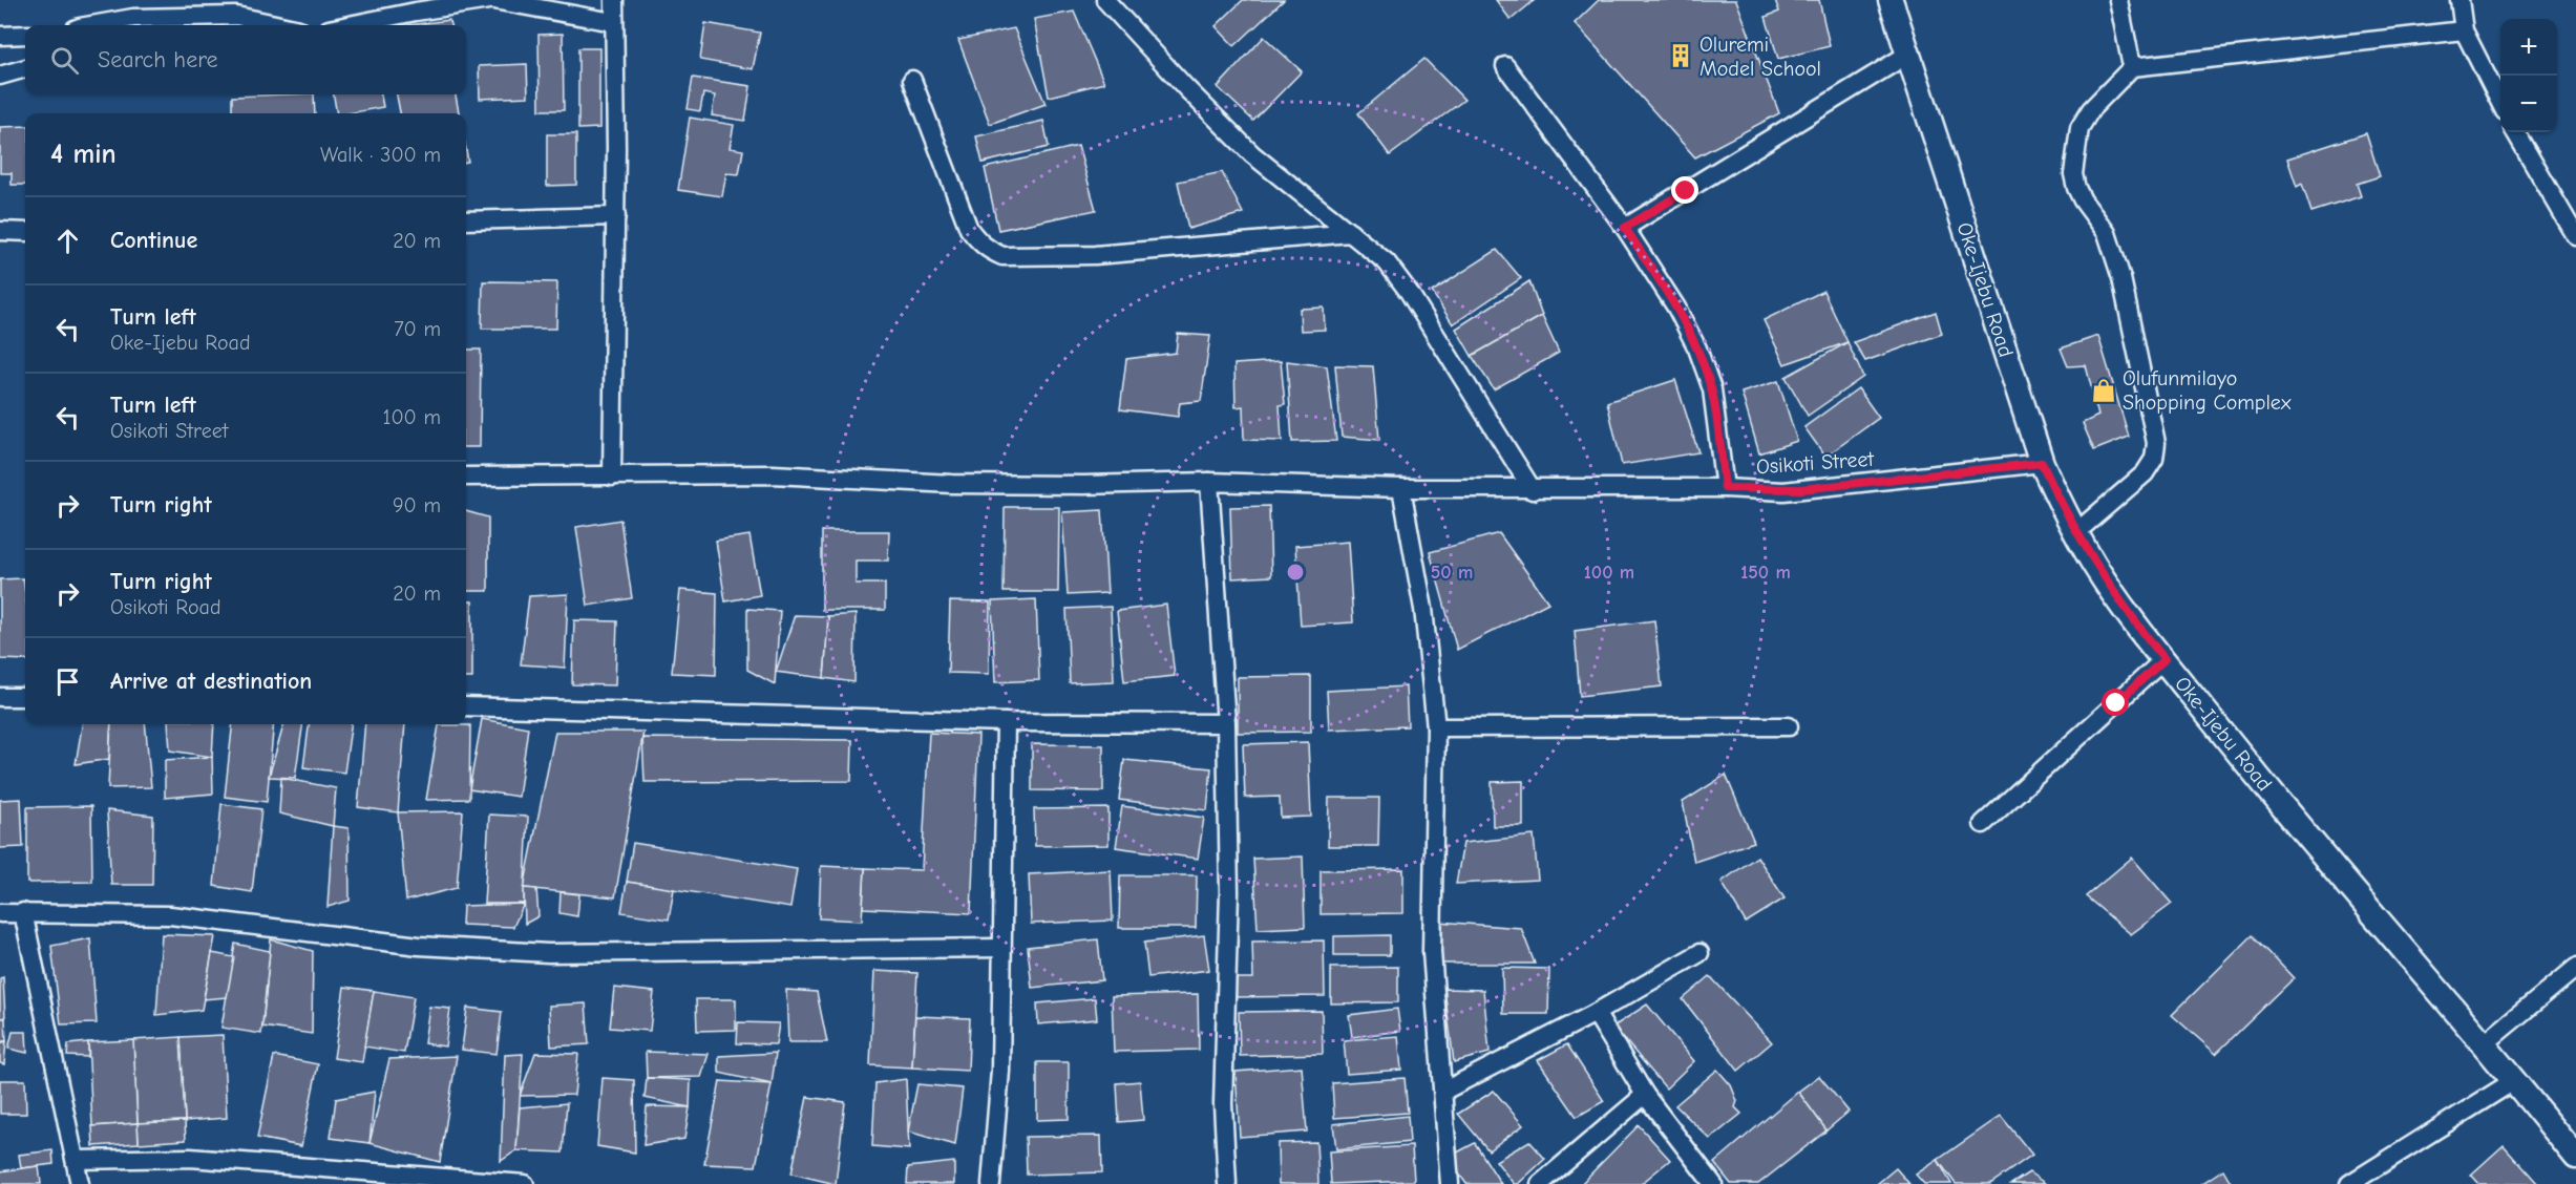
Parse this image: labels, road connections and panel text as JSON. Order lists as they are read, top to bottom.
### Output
{
  "streets": {
    "main road": ["Oke-Ijebu Road"],
    "street": ["Osikoti Street"]
  },
  "crossings": [
    ["Oke-Ijebu Road", "Osikoti Street"]
  ],
  "places": {
    "building": ["Oluremi Model School"],
    "shop": ["Olufunmilayo Shopping Complex"]
  },
  "page": {
    "map_buttons": ["+", "−"],
    "search": "Search here",
    "heading": ["4 min", "Walk · 300 m"],
    "list": [
      ["Continue", "20 m"],
      ["Turn left", "Oke-Ijebu Road", "70 m"],
      ["Turn left", "Osikoti Street", "100 m"],
      ["Turn right", "90 m"],
      ["Turn right", "Osikoti Road", "20 m"],
      "Arrive at destination"
    ]
  },
  "rings": ["50 m", "100 m", "150 m"]
}
